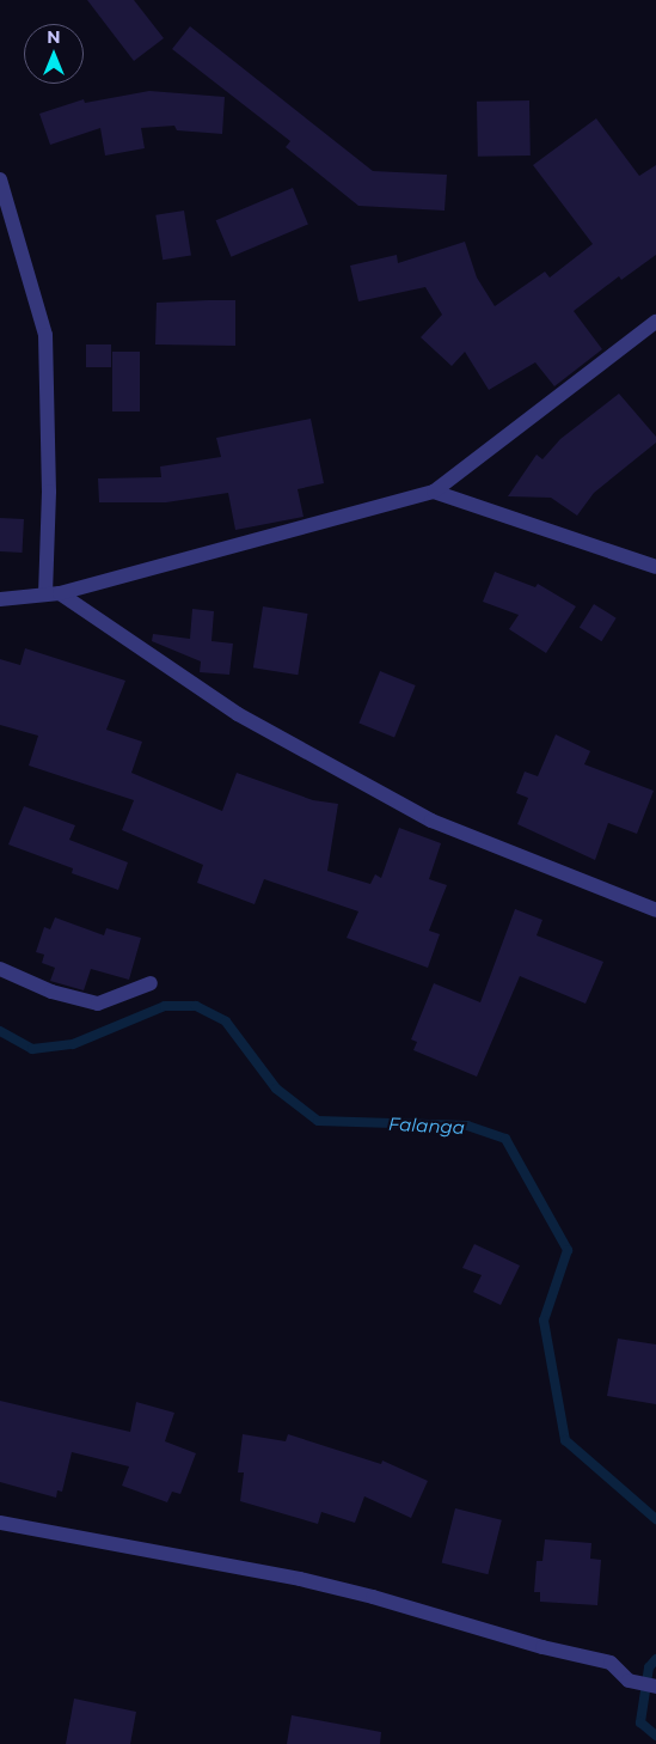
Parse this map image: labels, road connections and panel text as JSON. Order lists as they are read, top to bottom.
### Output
{
  "water": ["Falanga"],
  "north": "top"
}
